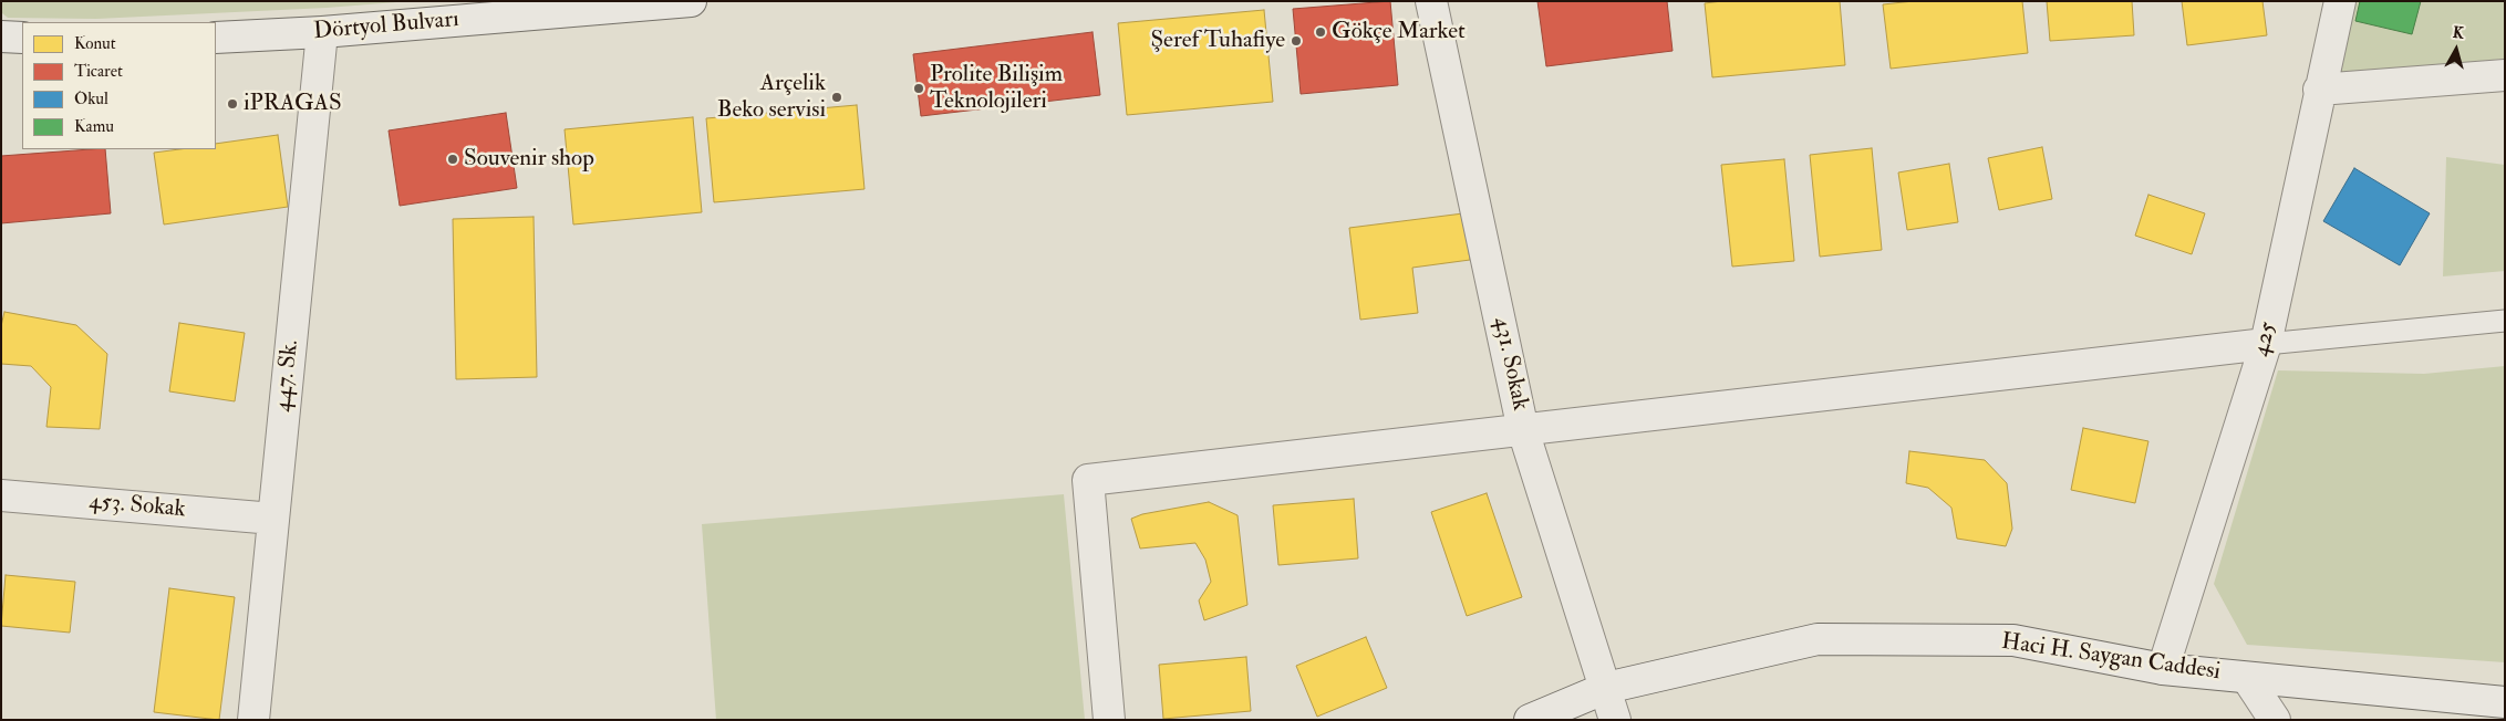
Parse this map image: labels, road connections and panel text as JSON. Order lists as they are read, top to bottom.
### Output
{
  "streets": {
    "street": [
      "Dörtyol Bulvarı",
      "425",
      "431. Sokak",
      "447. Sk.",
      "453. Sokak",
      "Haci H. Saygan Caddesi"
    ]
  },
  "crossings": [
    ["Dörtyol Bulvarı", "447. Sk."],
    ["425", "Haci H. Saygan Caddesi"],
    ["431. Sokak", "Haci H. Saygan Caddesi"],
    ["447. Sk.", "453. Sokak"]
  ],
  "places": [
    "Gökçe Market",
    "Şeref Tuhafiye",
    "Prolite Bilişim Teknolojileri",
    "Arçelik Beko servisi",
    "iPRAGAS",
    "Souvenir shop"
  ],
  "legend": [
    "Konut",
    "Ticaret",
    "Okul",
    "Kamu"
  ],
  "north": "top"
}
